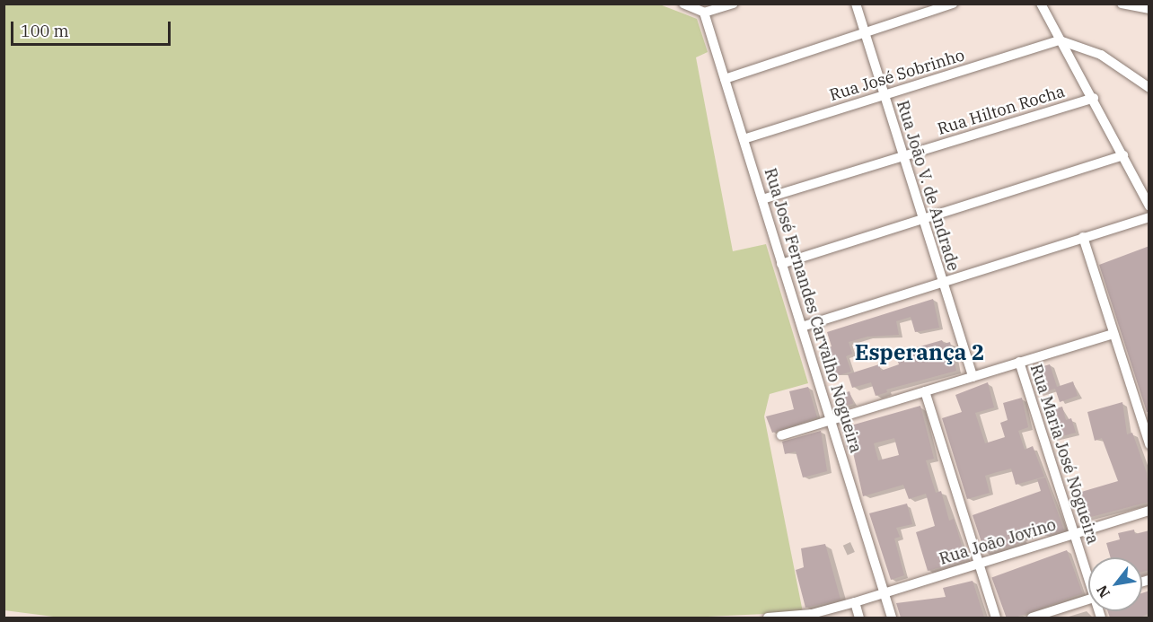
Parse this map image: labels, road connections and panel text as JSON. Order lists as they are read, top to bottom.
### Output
{
  "streets": {
    "street": [
      "Rua José Sobrinho",
      "Rua Hilton Rocha",
      "Rua João V. de Andrade",
      "Rua José Fernandes Carvalho Nogueira",
      "Rua Maria José Nogueira",
      "Rua João Jovino"
    ]
  },
  "crossings": [
    ["Rua José Sobrinho", "Rua João V. de Andrade"],
    ["Rua José Sobrinho", "Rua José Fernandes Carvalho Nogueira"],
    ["Rua Hilton Rocha", "Rua João V. de Andrade"],
    ["Rua Hilton Rocha", "Rua José Fernandes Carvalho Nogueira"],
    ["Rua José Fernandes Carvalho Nogueira", "Rua João Jovino"],
    ["Rua Maria José Nogueira", "Rua João Jovino"]
  ],
  "districts": ["Esperança 2"],
  "scale_bar": "100 m",
  "north": "bottom left"
}
